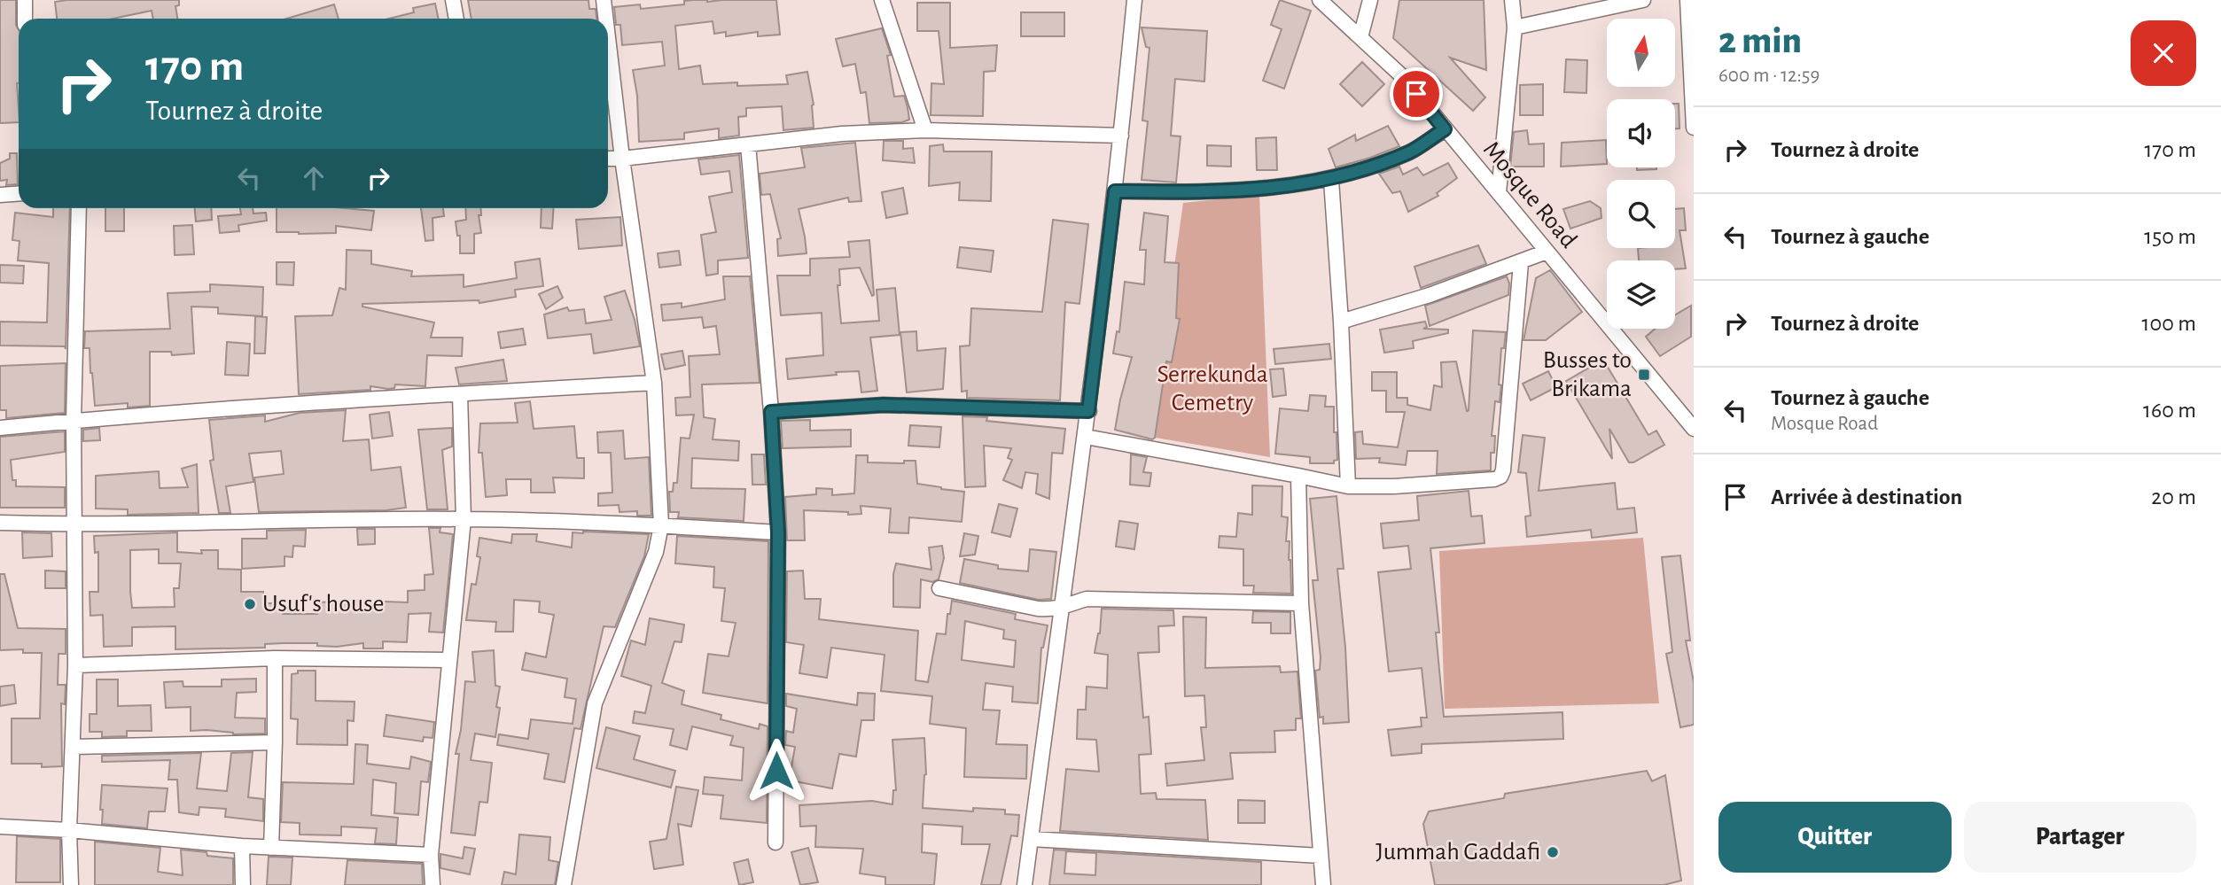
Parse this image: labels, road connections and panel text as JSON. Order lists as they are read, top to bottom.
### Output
{
  "streets": {
    "street": ["Mosque Road"]
  },
  "parks": ["Serrekunda Cemetry"],
  "places": {
    "transit": ["Busses to Brikama"],
    "other": ["Usuf's house", "Jummah Gaddafi"]
  },
  "north": "top",
  "page": {
    "heading": ["2 min", "600 m · 12:59"],
    "turn": ["170 m", "Tournez à droite"],
    "list": [
      {
        "name": "Tournez à droite",
        "value": "170 m"
      },
      {
        "name": "Tournez à gauche",
        "value": "150 m"
      },
      {
        "name": "Tournez à droite",
        "value": "100 m"
      },
      {
        "name": "Tournez à gauche",
        "note": "Mosque Road",
        "value": "160 m"
      },
      {
        "name": "Arrivée à destination",
        "value": "20 m"
      }
    ],
    "buttons": ["Quitter", "Partager"]
  }
}
